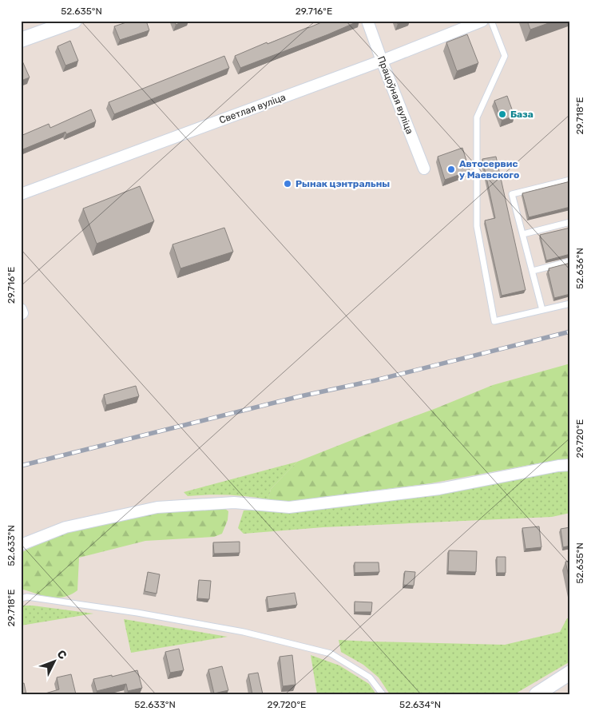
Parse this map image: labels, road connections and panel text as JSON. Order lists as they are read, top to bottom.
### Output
{
  "streets": {
    "street": ["Працоўная вуліца", "Светлая вуліца"]
  },
  "crossings": [
    ["Працоўная вуліца", "Светлая вуліца"]
  ],
  "places": ["База", "Автосервис у Маевского", "Рынак цэнтральны"],
  "north": "top right",
  "coordinates": [
    "52.635°N",
    "29.716°E",
    "29.718°E",
    "52.636°N",
    "29.720°E",
    "52.633°N",
    "52.634°N"
  ]
}
